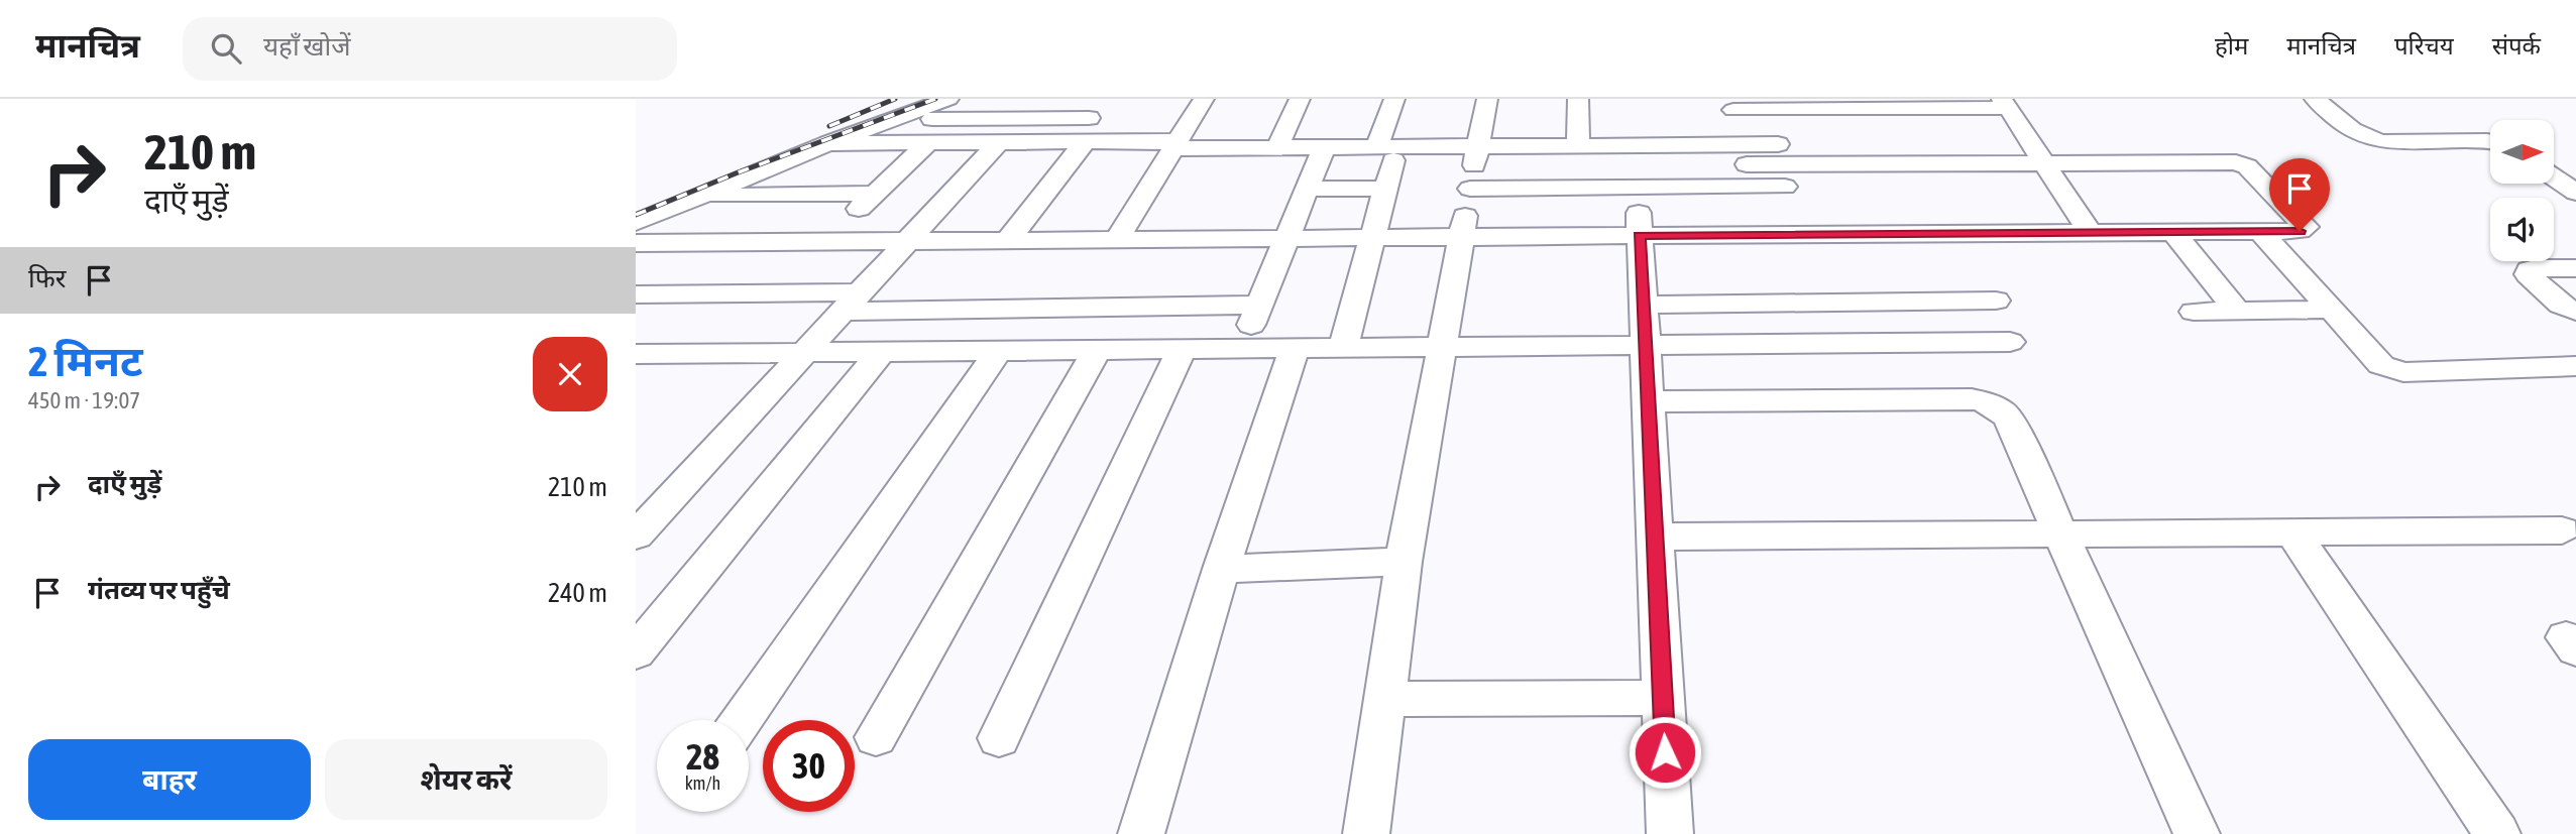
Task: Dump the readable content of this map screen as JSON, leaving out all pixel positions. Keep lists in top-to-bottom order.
{
  "north": "right",
  "page": {
    "header": "मानचित्र",
    "search": "यहाँ खोजें",
    "nav": [
      "होम",
      "मानचित्र",
      "परिचय",
      "संपर्क"
    ],
    "turn": ["210 m", "दाएँ मुड़ें"],
    "then": "फिर",
    "heading": ["2 मिनट", "450 m · 19:07"],
    "list": [
      {
        "name": "दाएँ मुड़ें",
        "value": "210 m"
      },
      {
        "name": "गंतव्य पर पहुँचे",
        "value": "240 m"
      }
    ],
    "speed": "28 km/h",
    "limit": "30",
    "buttons": ["बाहर", "शेयर करें"]
  }
}
